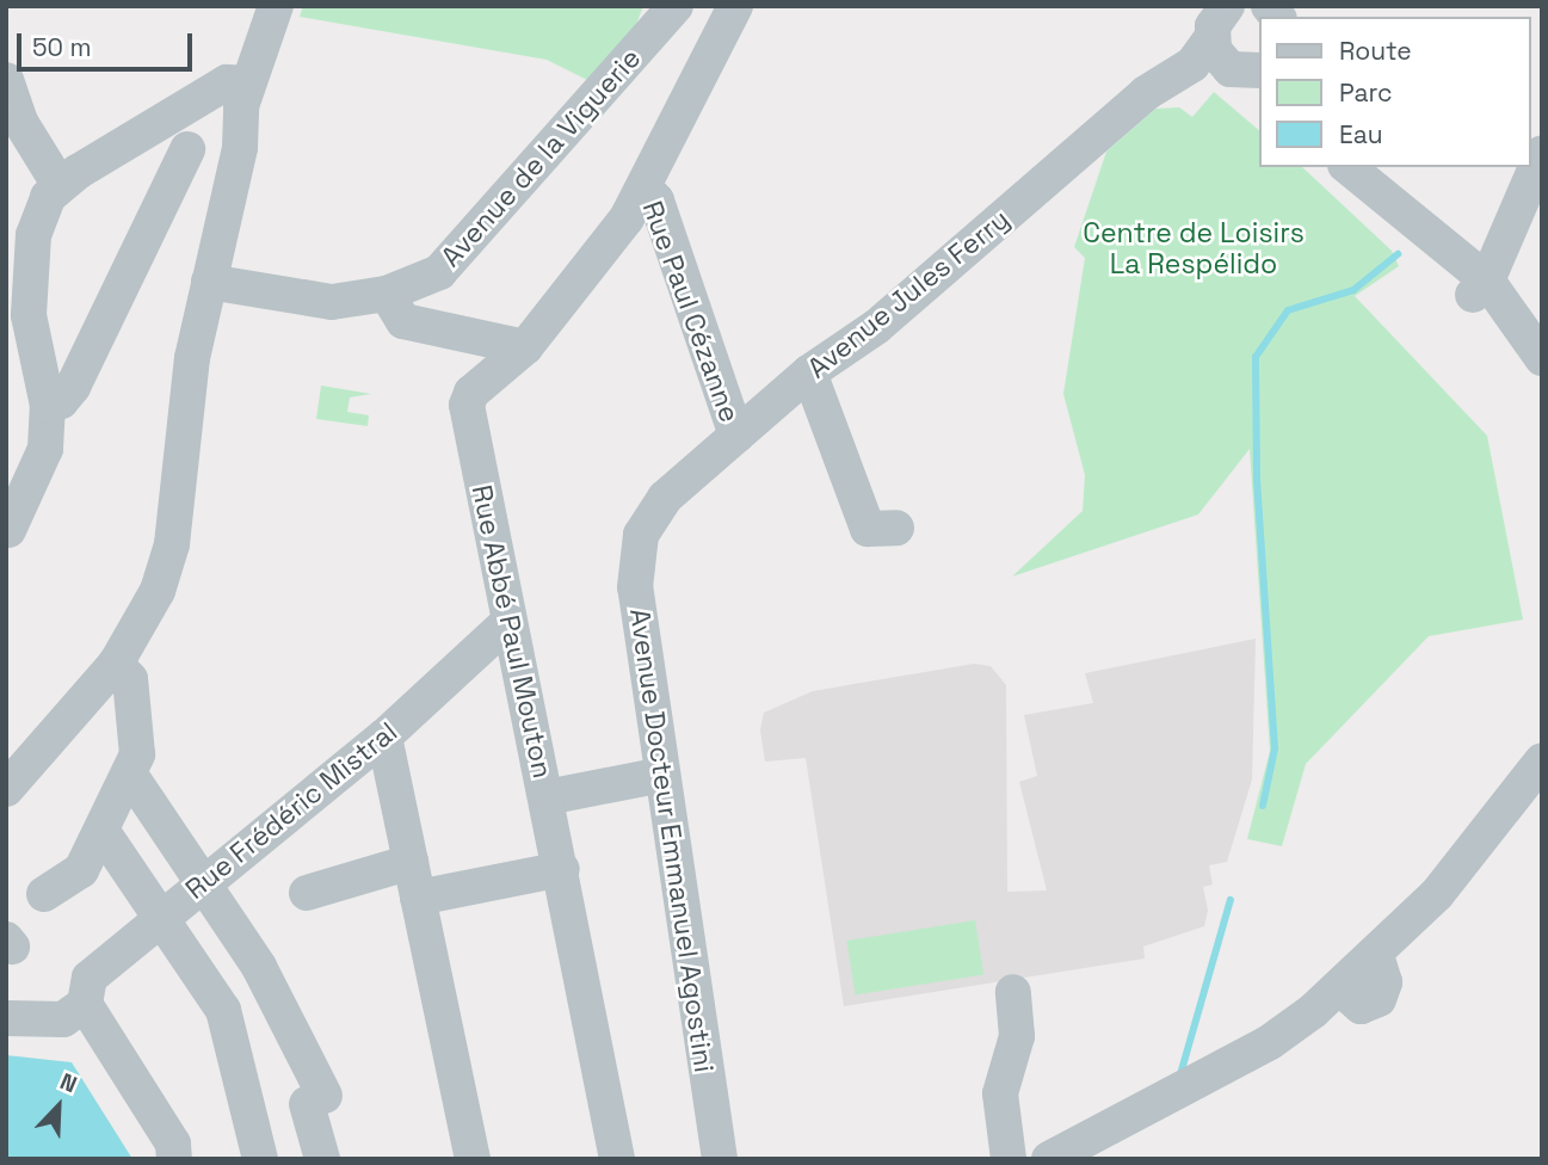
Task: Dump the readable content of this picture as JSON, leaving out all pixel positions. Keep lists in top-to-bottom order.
{
  "streets": {
    "street": [
      "Avenue de la Viguerie",
      "Avenue Jules Ferry",
      "Rue Paul Cézanne",
      "Rue Abbé Paul Mouton",
      "Rue Frédéric Mistral",
      "Avenue Docteur Emmanuel Agostini"
    ]
  },
  "crossings": [
    ["Avenue Jules Ferry", "Rue Paul Cézanne"],
    ["Avenue Jules Ferry", "Avenue Docteur Emmanuel Agostini"],
    ["Rue Abbé Paul Mouton", "Rue Frédéric Mistral"]
  ],
  "parks": ["Centre de Loisirs La Respélido"],
  "legend": ["Route", "Parc", "Eau"],
  "scale_bar": "50 m",
  "north": "top right"
}
